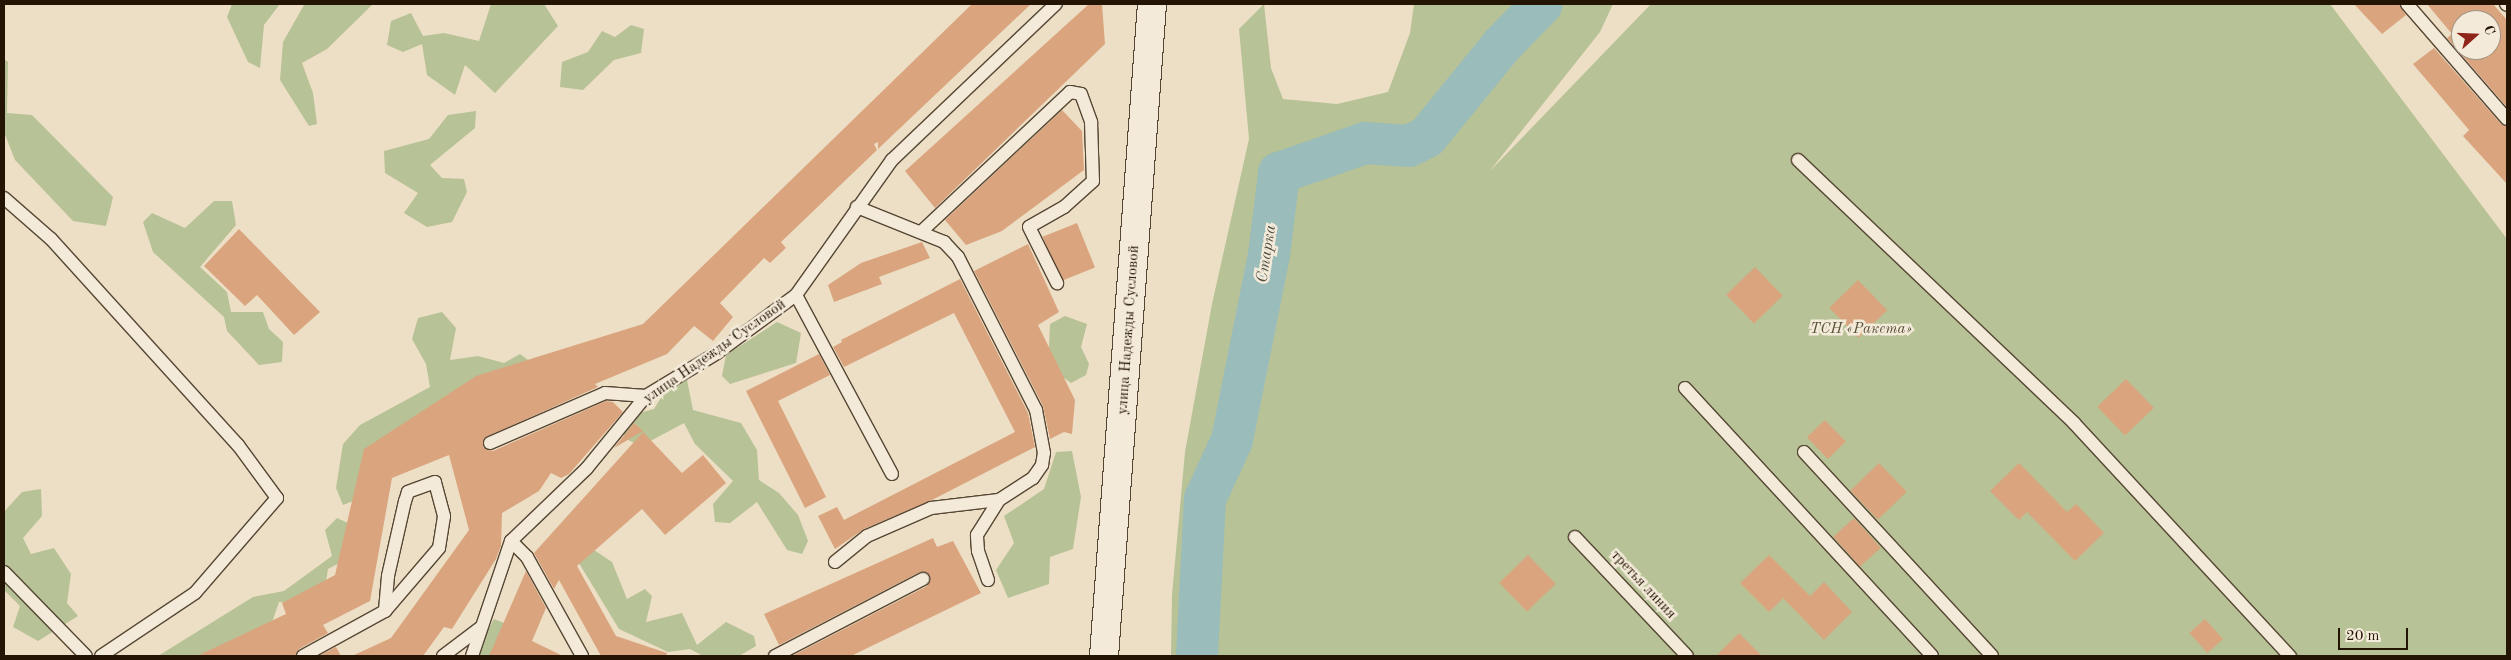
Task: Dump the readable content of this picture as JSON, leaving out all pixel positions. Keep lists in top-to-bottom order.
{
  "streets": {
    "main road": ["улица Надежды Сусловой"],
    "lane": ["третья линия"]
  },
  "water": ["Старка"],
  "parks": ["ТСН «Ракета»"],
  "scale_bar": "20 m",
  "north": "right"
}
